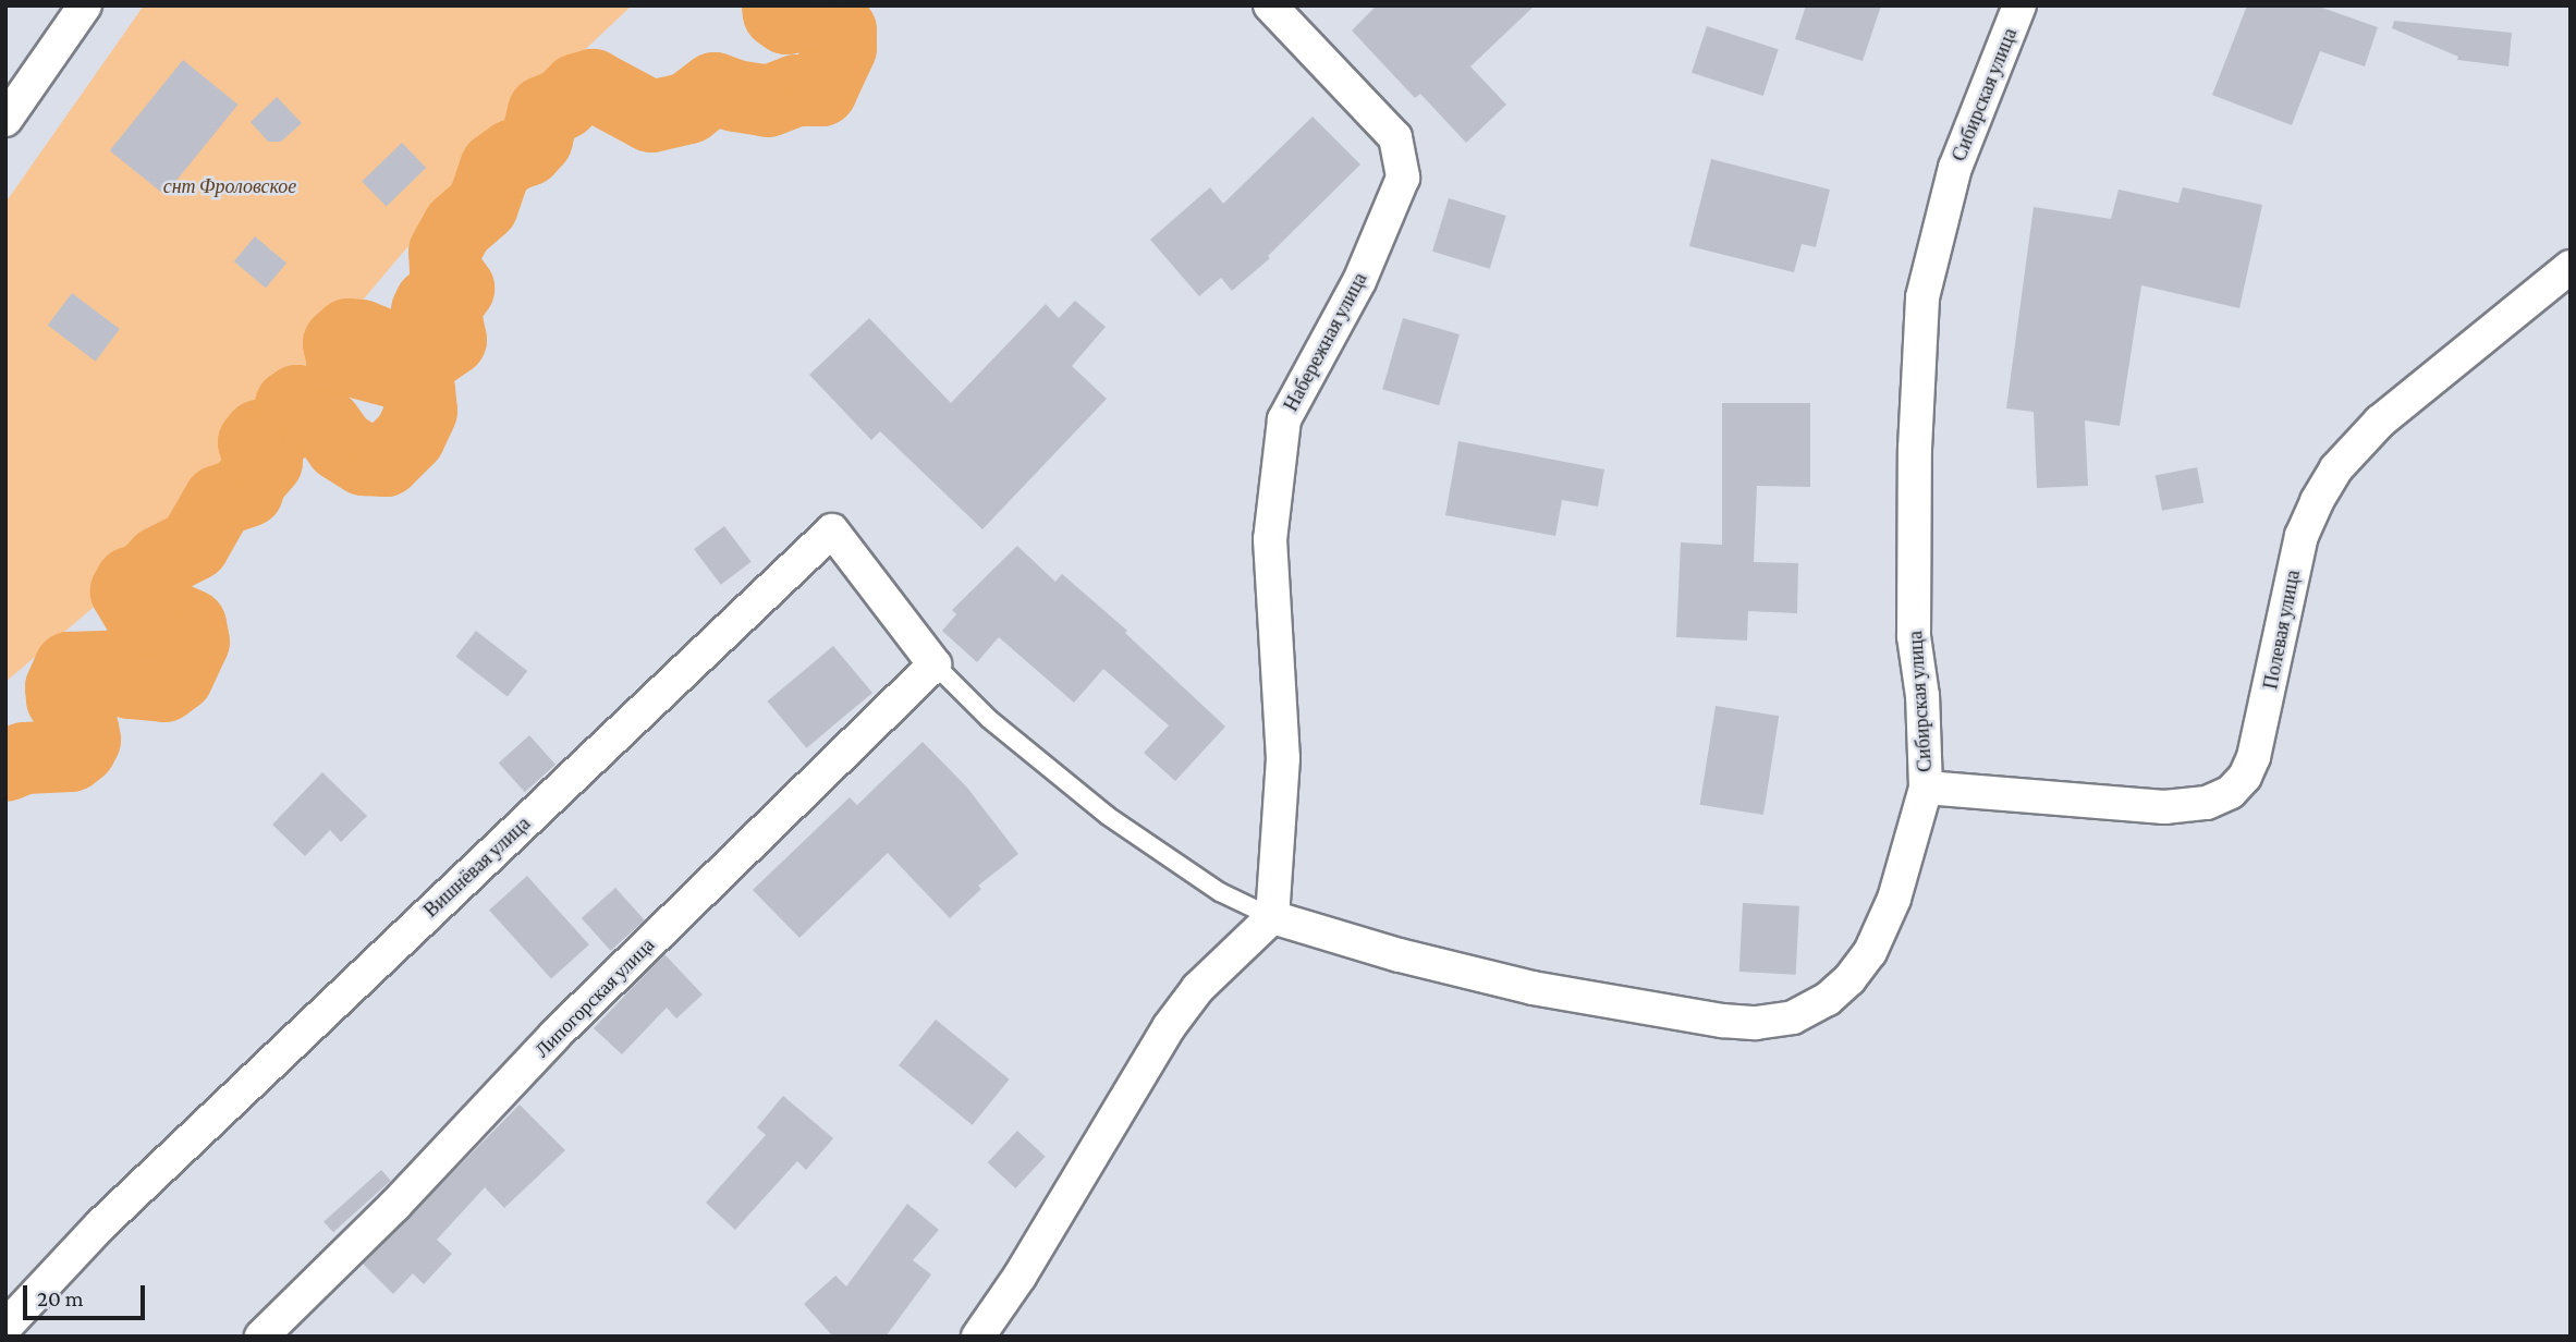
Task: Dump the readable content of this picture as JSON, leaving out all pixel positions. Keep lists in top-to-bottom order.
{
  "streets": {
    "street": [
      "Сибирская улица",
      "Набережная улица",
      "Полевая улица",
      "Вишнёвая улица",
      "Липогорская улица"
    ]
  },
  "crossings": [
    ["Сибирская улица", "Набережная улица"],
    ["Сибирская улица", "Полевая улица"],
    ["Вишнёвая улица", "Липогорская улица"]
  ],
  "parks": ["снт Фроловское"],
  "scale_bar": "20 m"
}
